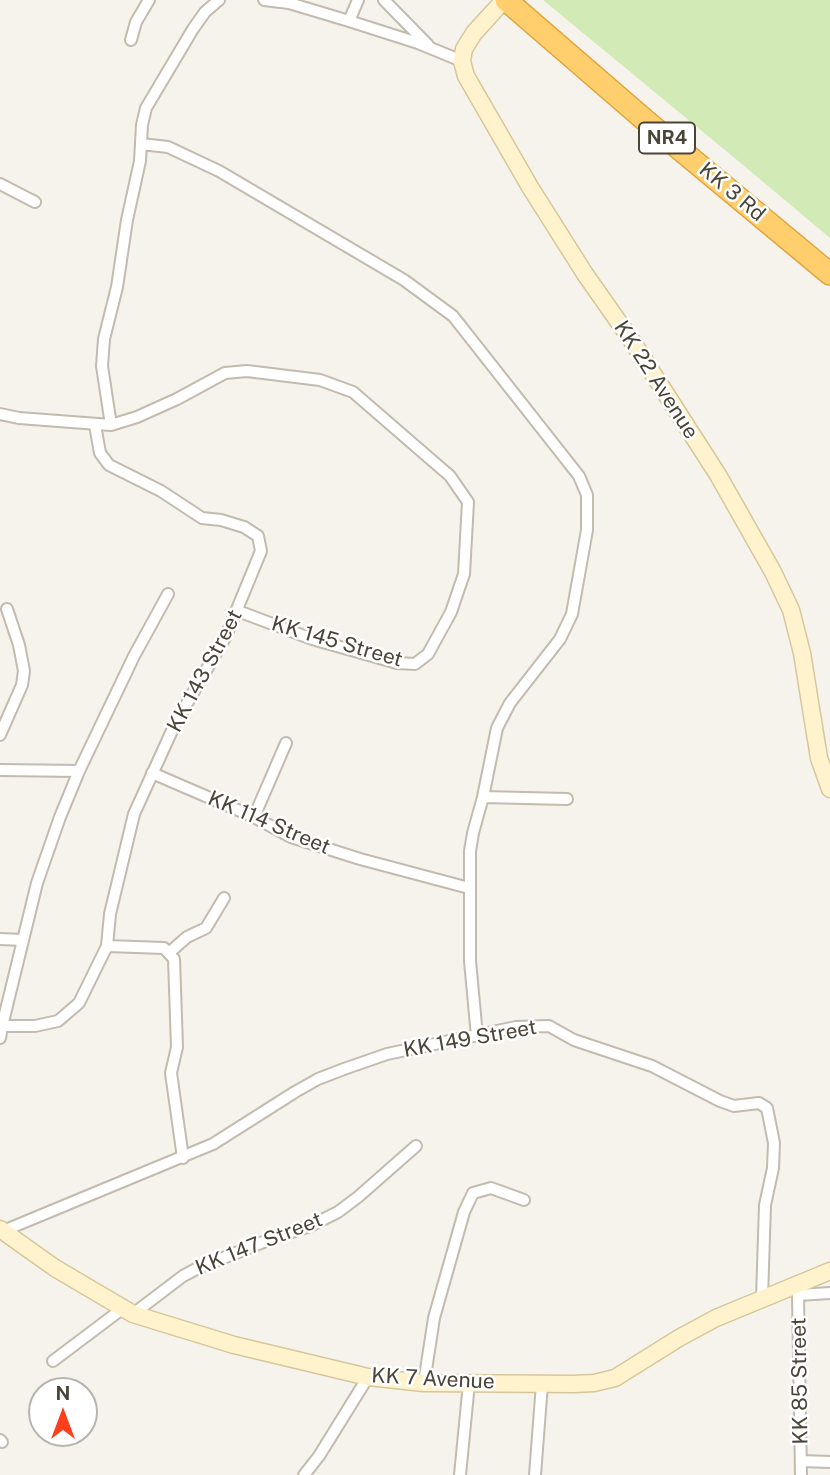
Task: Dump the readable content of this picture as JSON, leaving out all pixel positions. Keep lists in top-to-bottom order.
{
  "streets": {
    "highway": ["NR4", "KK 3 Rd"],
    "street": [
      "KK 22 Avenue",
      "KK 145 Street",
      "KK 143 Street",
      "KK 114 Street",
      "KK 149 Street",
      "KK 147 Street",
      "KK 7 Avenue",
      "KK 85 Street"
    ]
  },
  "crossings": [
    ["KK 145 Street", "KK 143 Street"],
    ["KK 143 Street", "KK 114 Street"],
    ["KK 149 Street", "KK 7 Avenue"],
    ["KK 147 Street", "KK 7 Avenue"],
    ["KK 7 Avenue", "KK 85 Street"]
  ],
  "north": "top"
}
